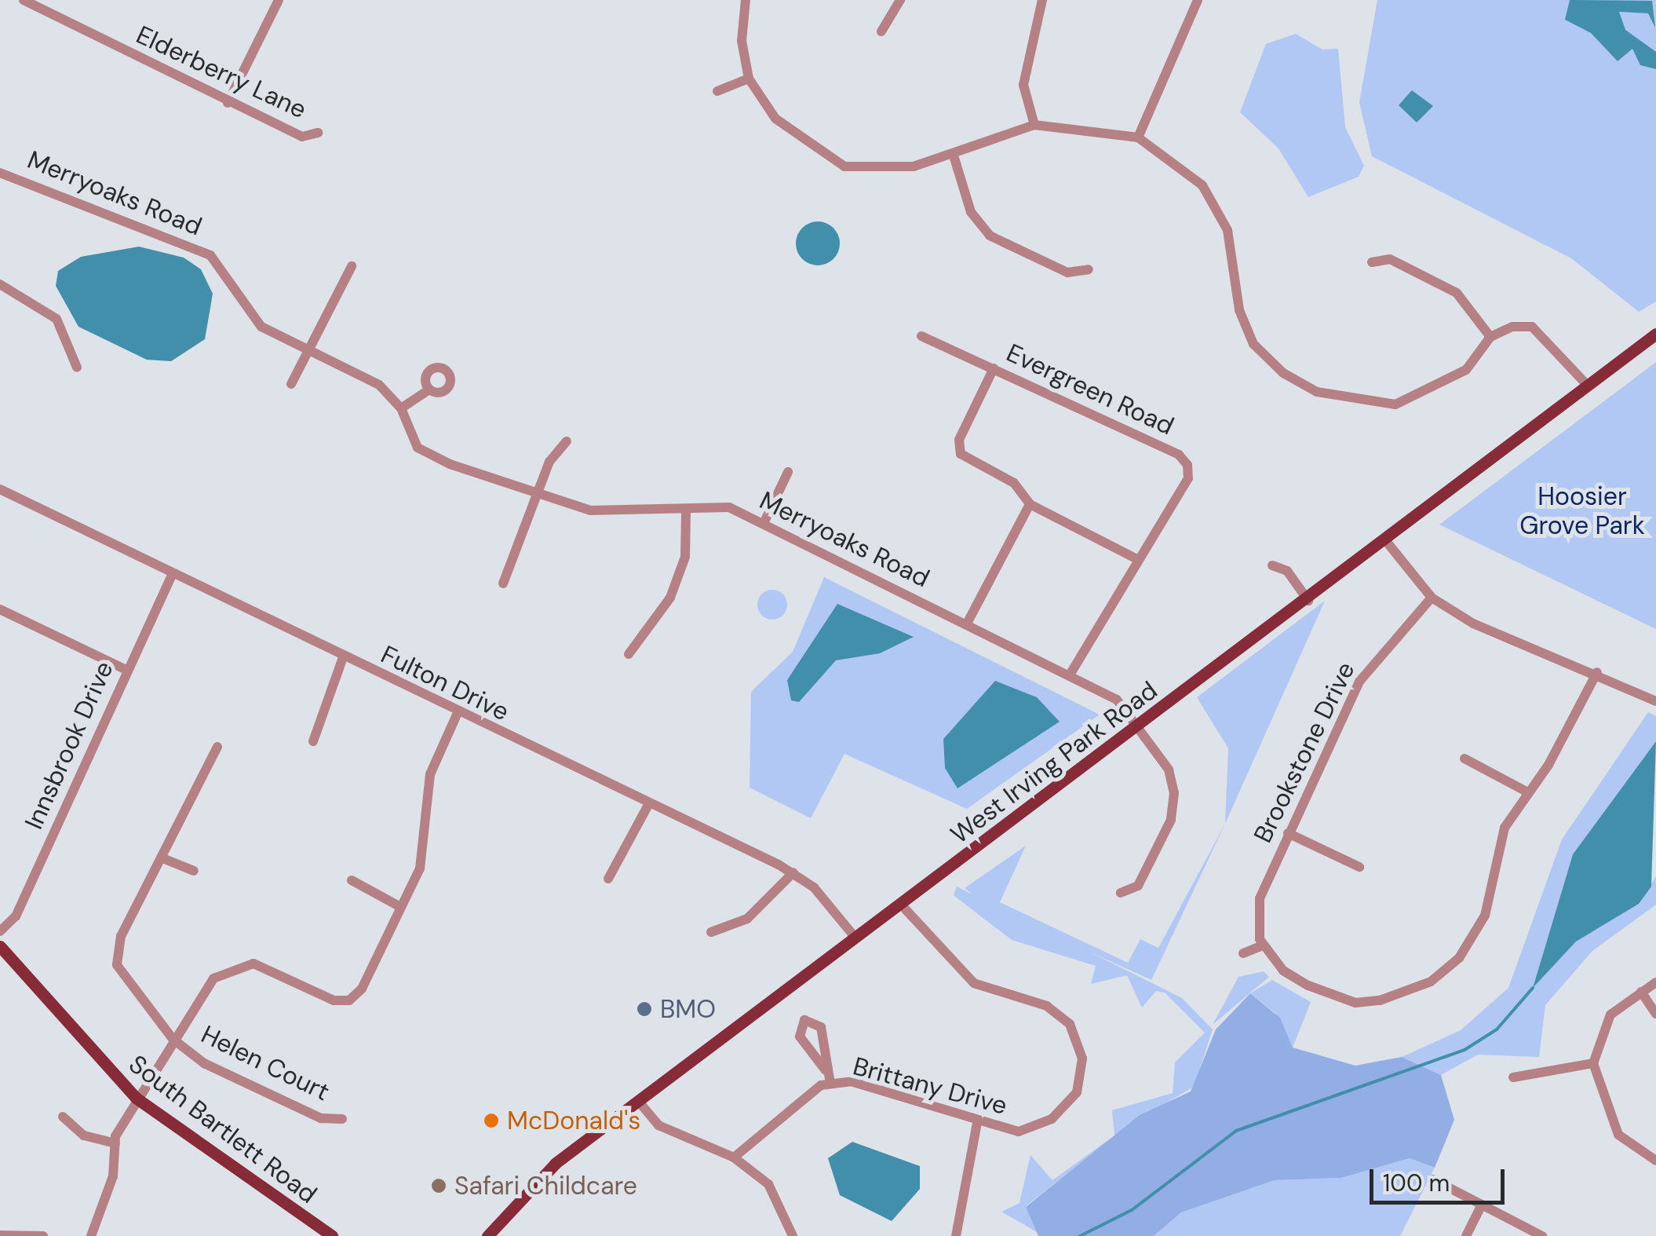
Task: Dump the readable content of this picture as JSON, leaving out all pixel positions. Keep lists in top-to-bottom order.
{
  "streets": {
    "main road": ["West Irving Park Road", "South Bartlett Road"],
    "street": [
      "Elderberry Lane",
      "Merryoaks Road",
      "Evergreen Road",
      "Fulton Drive",
      "Innsbrook Drive",
      "Brookstone Drive",
      "Helen Court",
      "Brittany Drive"
    ]
  },
  "crossings": [
    ["Merryoaks Road", "Evergreen Road"],
    ["Merryoaks Road", "West Irving Park Road"],
    ["Fulton Drive", "Innsbrook Drive"],
    ["Fulton Drive", "West Irving Park Road"],
    ["West Irving Park Road", "Brittany Drive"]
  ],
  "parks": ["Hoosier Grove Park"],
  "places": ["BMO", "McDonald's", "Safari Childcare"],
  "scale_bar": "100 m"
}
